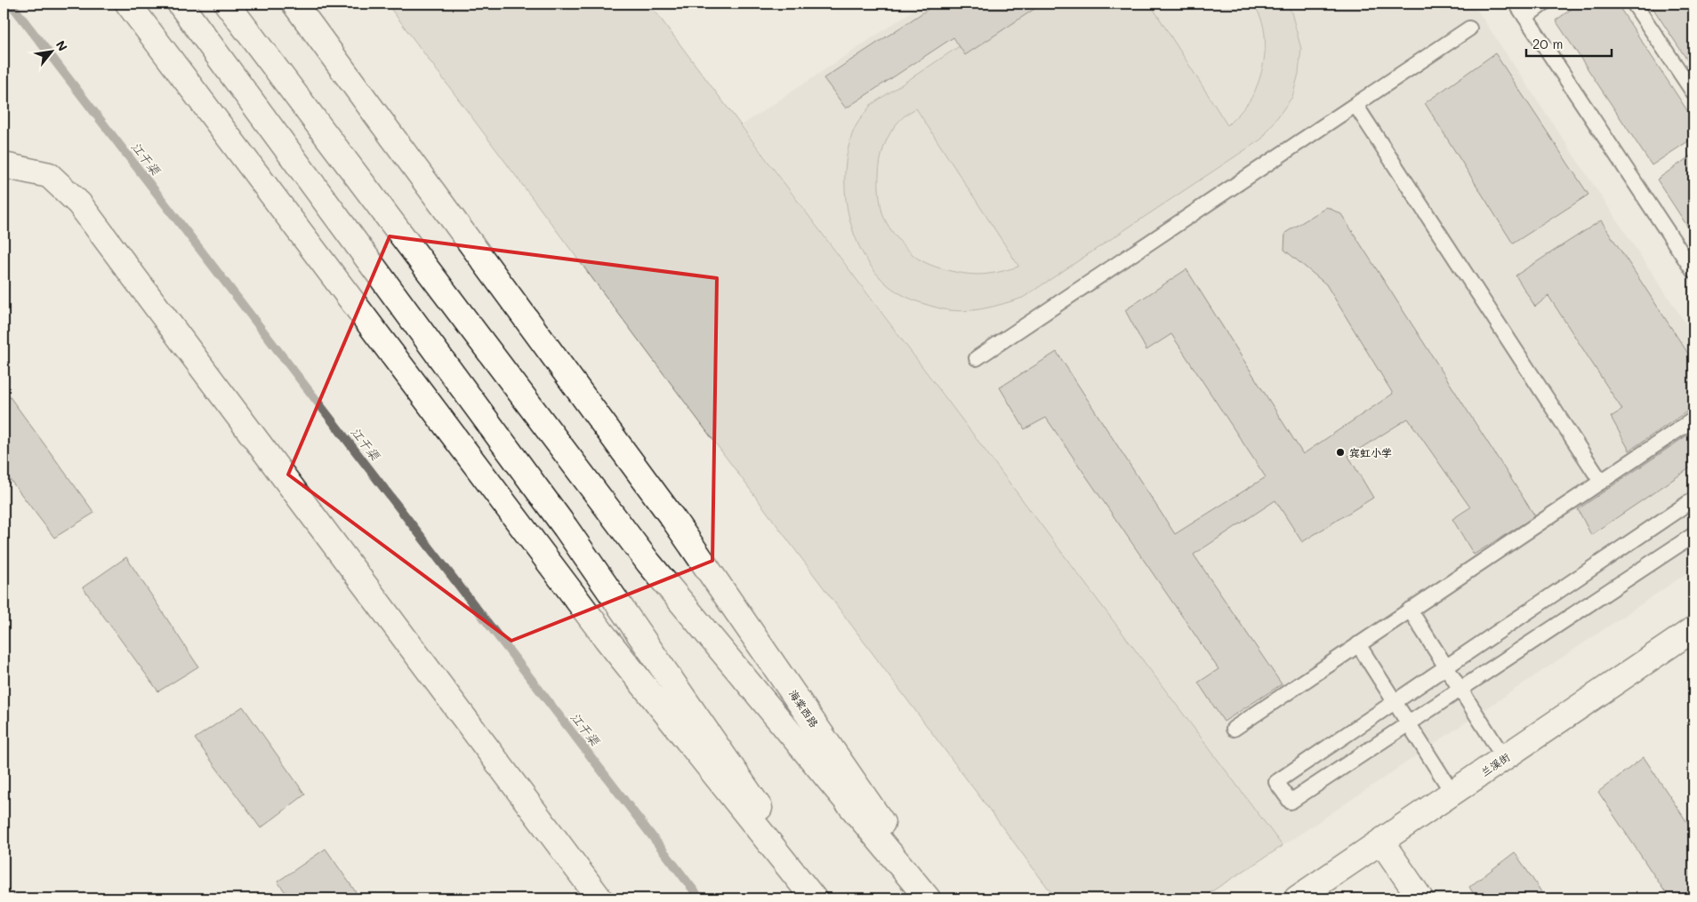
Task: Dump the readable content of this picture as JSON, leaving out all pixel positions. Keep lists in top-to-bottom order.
{
  "streets": {
    "main road": ["海棠西路", "兰溪街"]
  },
  "water": ["江干渠"],
  "places": ["宾虹小学"],
  "scale_bar": "20 m",
  "north": "top right"
}
